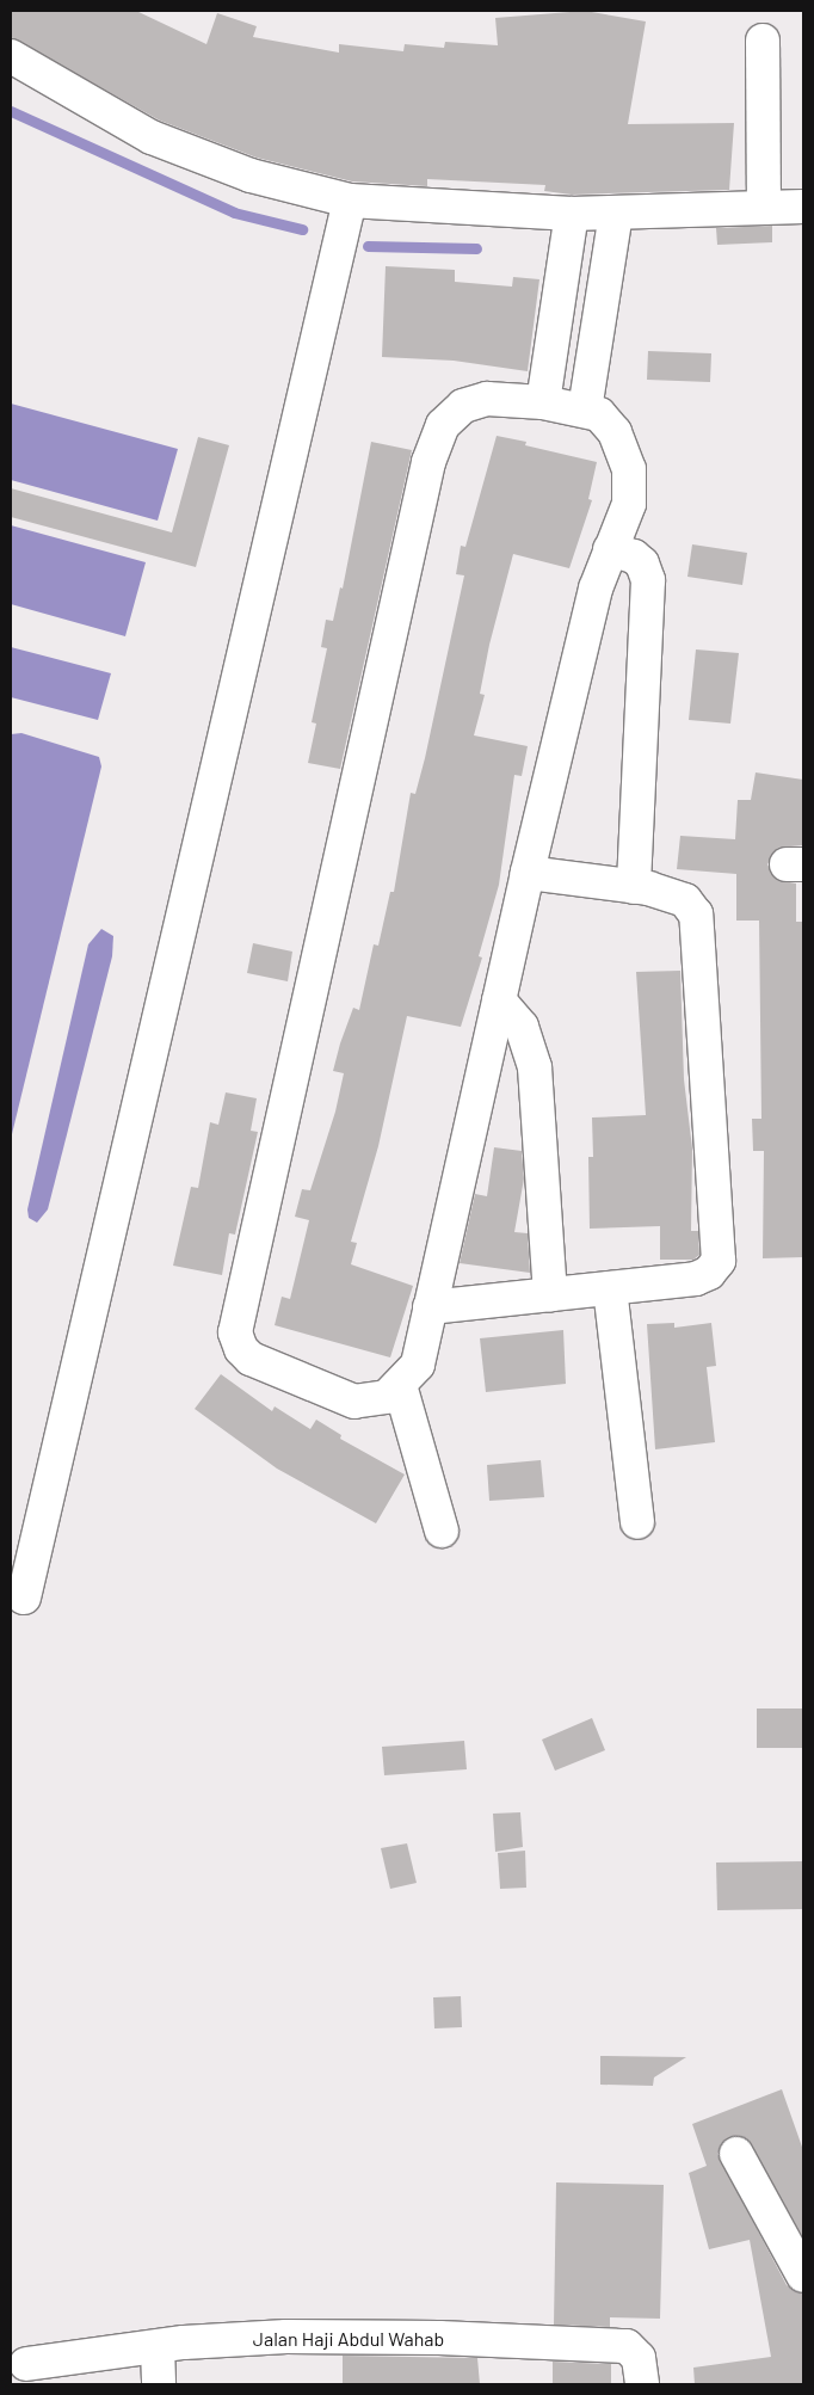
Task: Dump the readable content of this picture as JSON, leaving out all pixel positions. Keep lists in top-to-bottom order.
{
  "streets": {
    "street": ["Jalan Haji Abdul Wahab"]
  }
}
